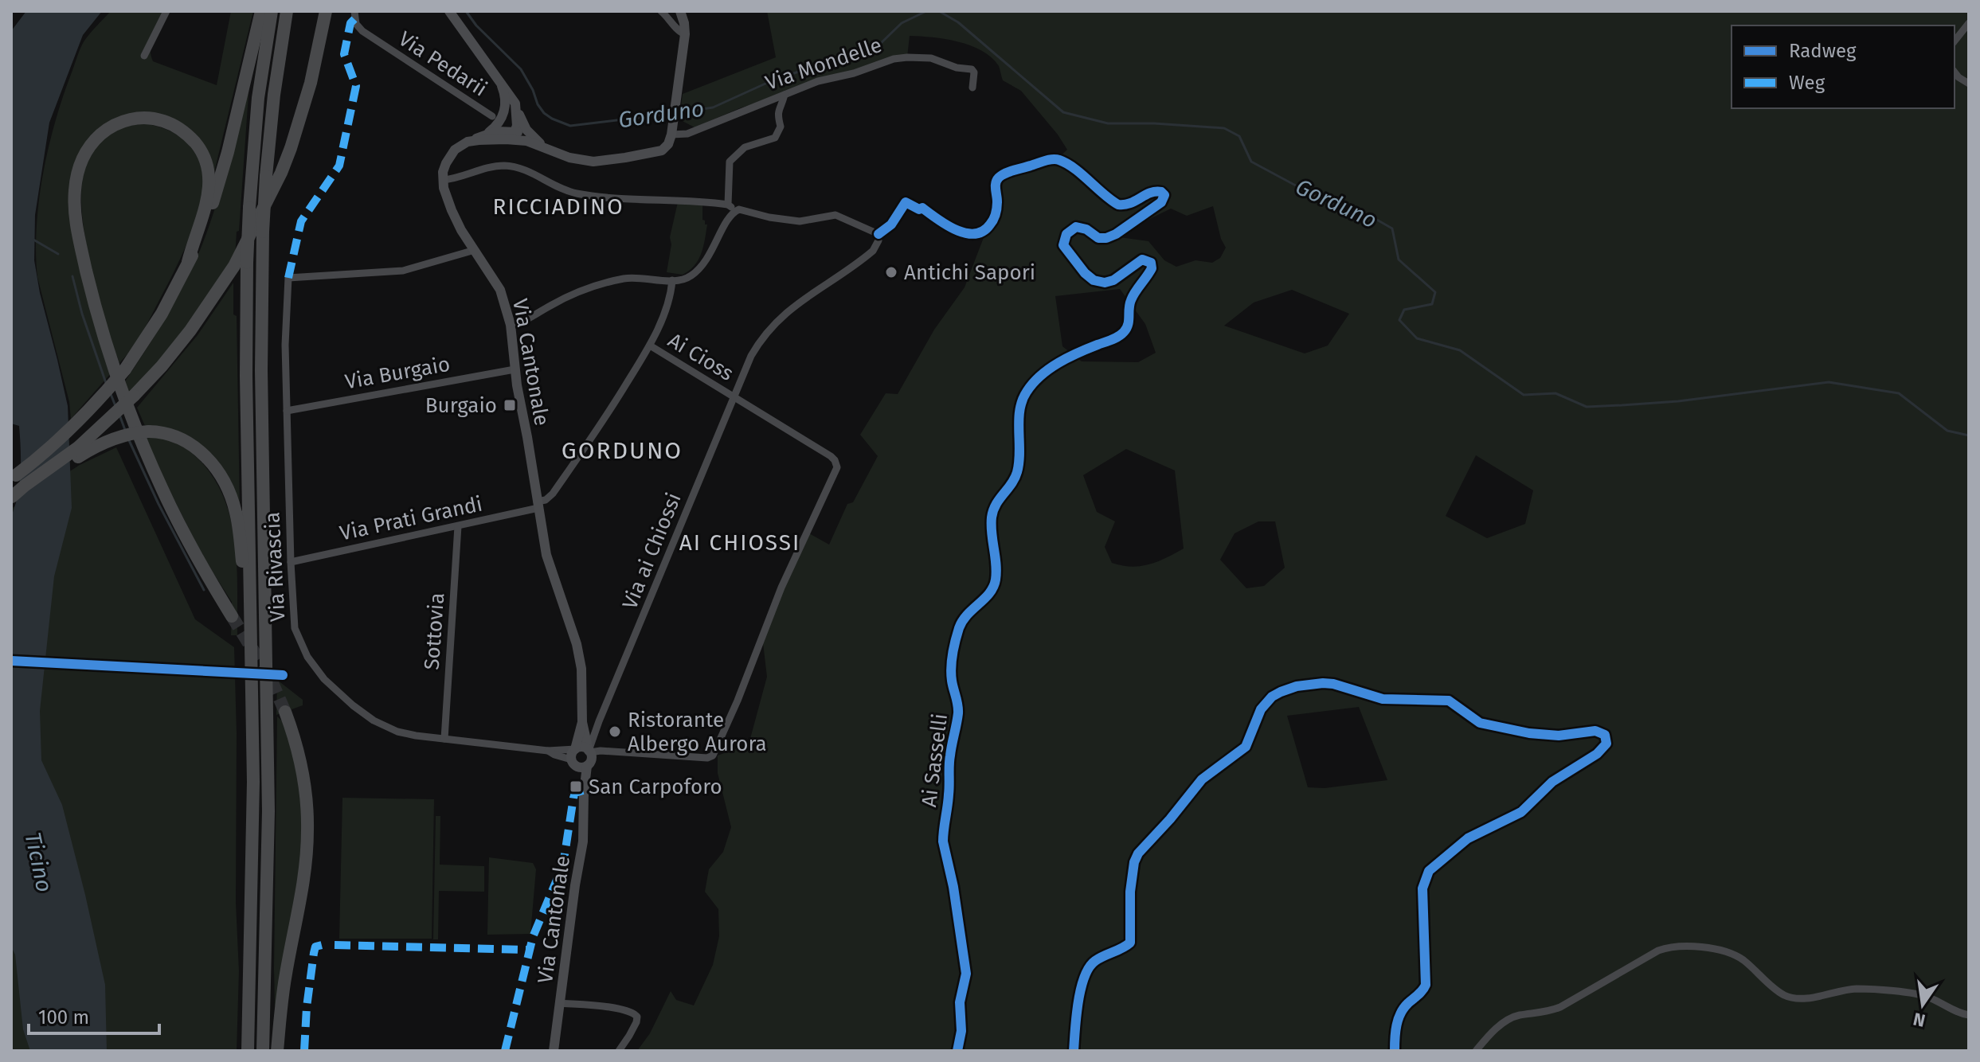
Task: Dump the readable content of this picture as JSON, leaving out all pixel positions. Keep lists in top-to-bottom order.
{
  "streets": {
    "main road": ["Via Cantonale"],
    "street": [
      "Via Pedarii",
      "Via Mondelle",
      "Ai Cioss",
      "Via Burgaio",
      "Via Prati Grandi",
      "Via ai Chiossi",
      "Via Rivascia",
      "Sottovia",
      "Ai Sasselli"
    ]
  },
  "crossings": [
    ["Ai Cioss", "Via Cantonale"],
    ["Ai Cioss", "Via ai Chiossi"],
    ["Ai Cioss", "Via Rivascia"],
    ["Via Cantonale", "Via Burgaio"],
    ["Via Cantonale", "Via Prati Grandi"],
    ["Via Cantonale", "Via ai Chiossi"],
    ["Via Cantonale", "Via Rivascia"],
    ["Via Burgaio", "Via Rivascia"],
    ["Via Prati Grandi", "Via Rivascia"],
    ["Via Prati Grandi", "Sottovia"],
    ["Via ai Chiossi", "Via Rivascia"],
    ["Via ai Chiossi", "Ai Sasselli"],
    ["Via Rivascia", "Sottovia"]
  ],
  "districts": ["RICCIADINO", "GORDUNO", "AI CHIOSSI"],
  "water": ["Gorduno", "Ticino"],
  "places": {
    "other": ["Antichi Sapori", "Ristorante Albergo Aurora"],
    "transit": ["Burgaio", "San Carpoforo"]
  },
  "legend": ["Radweg", "Weg"],
  "scale_bar": "100 m",
  "north": "bottom"
}
